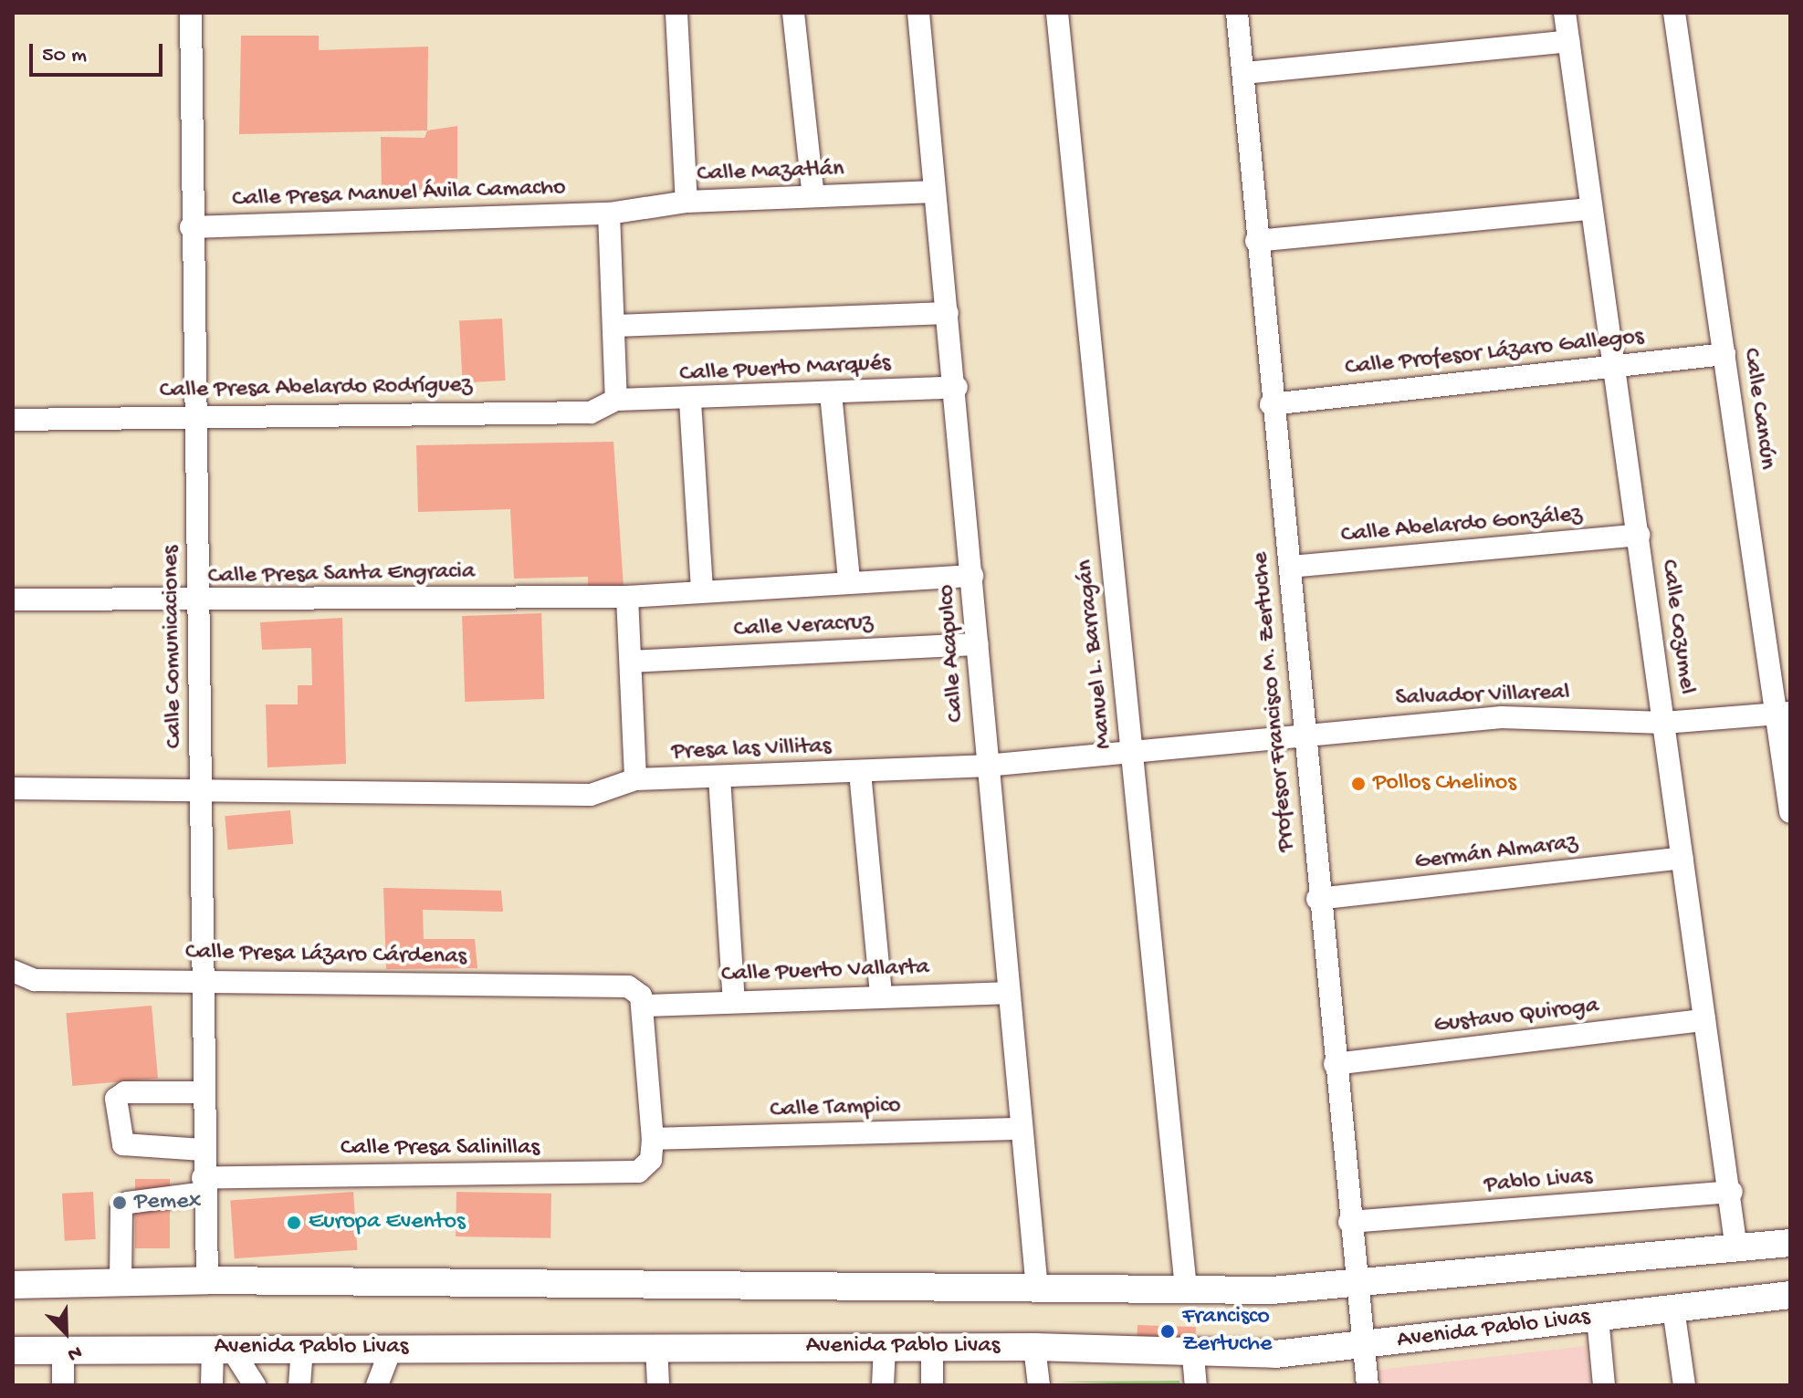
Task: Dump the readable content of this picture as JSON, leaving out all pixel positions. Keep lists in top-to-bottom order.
{
  "streets": {
    "main road": ["Avenida Pablo Livas"],
    "street": [
      "Calle Mazatlán",
      "Calle Presa Manuel Ávila Camacho",
      "Calle Profesor Lázaro Gallegos",
      "Calle Puerto Marqués",
      "Calle Presa Abelardo Rodríguez",
      "Calle Cancún",
      "Calle Abelardo González",
      "Calle Presa Santa Engracia",
      "Calle Veracruz",
      "Calle Cozumel",
      "Calle Comunicaciones",
      "Calle Acapulco",
      "Manuel L. Barragán",
      "Salvador Villareal",
      "Profesor Francisco M. Zertuche",
      "Presa las Villitas",
      "Germán Almaraz",
      "Calle Presa Lázaro Cárdenas",
      "Calle Puerto Vallarta",
      "Gustavo Quiroga",
      "Calle Tampico",
      "Calle Presa Salinillas",
      "Pablo Livas"
    ]
  },
  "crossings": [
    ["Calle Mazatlán", "Calle Presa Manuel Ávila Camacho"],
    ["Calle Mazatlán", "Calle Acapulco"],
    ["Calle Presa Manuel Ávila Camacho", "Calle Comunicaciones"],
    ["Calle Profesor Lázaro Gallegos", "Calle Cancún"],
    ["Calle Profesor Lázaro Gallegos", "Calle Cozumel"],
    ["Calle Profesor Lázaro Gallegos", "Profesor Francisco M. Zertuche"],
    ["Calle Puerto Marqués", "Calle Presa Abelardo Rodríguez"],
    ["Calle Puerto Marqués", "Calle Acapulco"],
    ["Calle Presa Abelardo Rodríguez", "Calle Comunicaciones"],
    ["Calle Cancún", "Salvador Villareal"],
    ["Calle Abelardo González", "Calle Cozumel"],
    ["Calle Abelardo González", "Profesor Francisco M. Zertuche"],
    ["Calle Presa Santa Engracia", "Calle Veracruz"],
    ["Calle Presa Santa Engracia", "Calle Comunicaciones"],
    ["Calle Veracruz", "Calle Acapulco"],
    ["Calle Cozumel", "Salvador Villareal"],
    ["Calle Cozumel", "Germán Almaraz"],
    ["Calle Cozumel", "Gustavo Quiroga"],
    ["Calle Cozumel", "Pablo Livas"],
    ["Calle Comunicaciones", "Presa las Villitas"],
    ["Calle Comunicaciones", "Calle Presa Lázaro Cárdenas"],
    ["Calle Comunicaciones", "Calle Presa Salinillas"],
    ["Calle Acapulco", "Presa las Villitas"],
    ["Calle Acapulco", "Calle Puerto Vallarta"],
    ["Calle Acapulco", "Calle Tampico"],
    ["Manuel L. Barragán", "Presa las Villitas"],
    ["Salvador Villareal", "Profesor Francisco M. Zertuche"],
    ["Salvador Villareal", "Presa las Villitas"],
    ["Profesor Francisco M. Zertuche", "Presa las Villitas"],
    ["Profesor Francisco M. Zertuche", "Germán Almaraz"],
    ["Profesor Francisco M. Zertuche", "Gustavo Quiroga"],
    ["Profesor Francisco M. Zertuche", "Pablo Livas"],
    ["Profesor Francisco M. Zertuche", "Avenida Pablo Livas"],
    ["Calle Presa Lázaro Cárdenas", "Calle Puerto Vallarta"],
    ["Calle Tampico", "Calle Presa Salinillas"]
  ],
  "places": [
    "Pollos Chelinos",
    "Pemex",
    "Europa Eventos",
    "Francisco Zertuche"
  ],
  "scale_bar": "50 m",
  "north": "bottom right"
}
